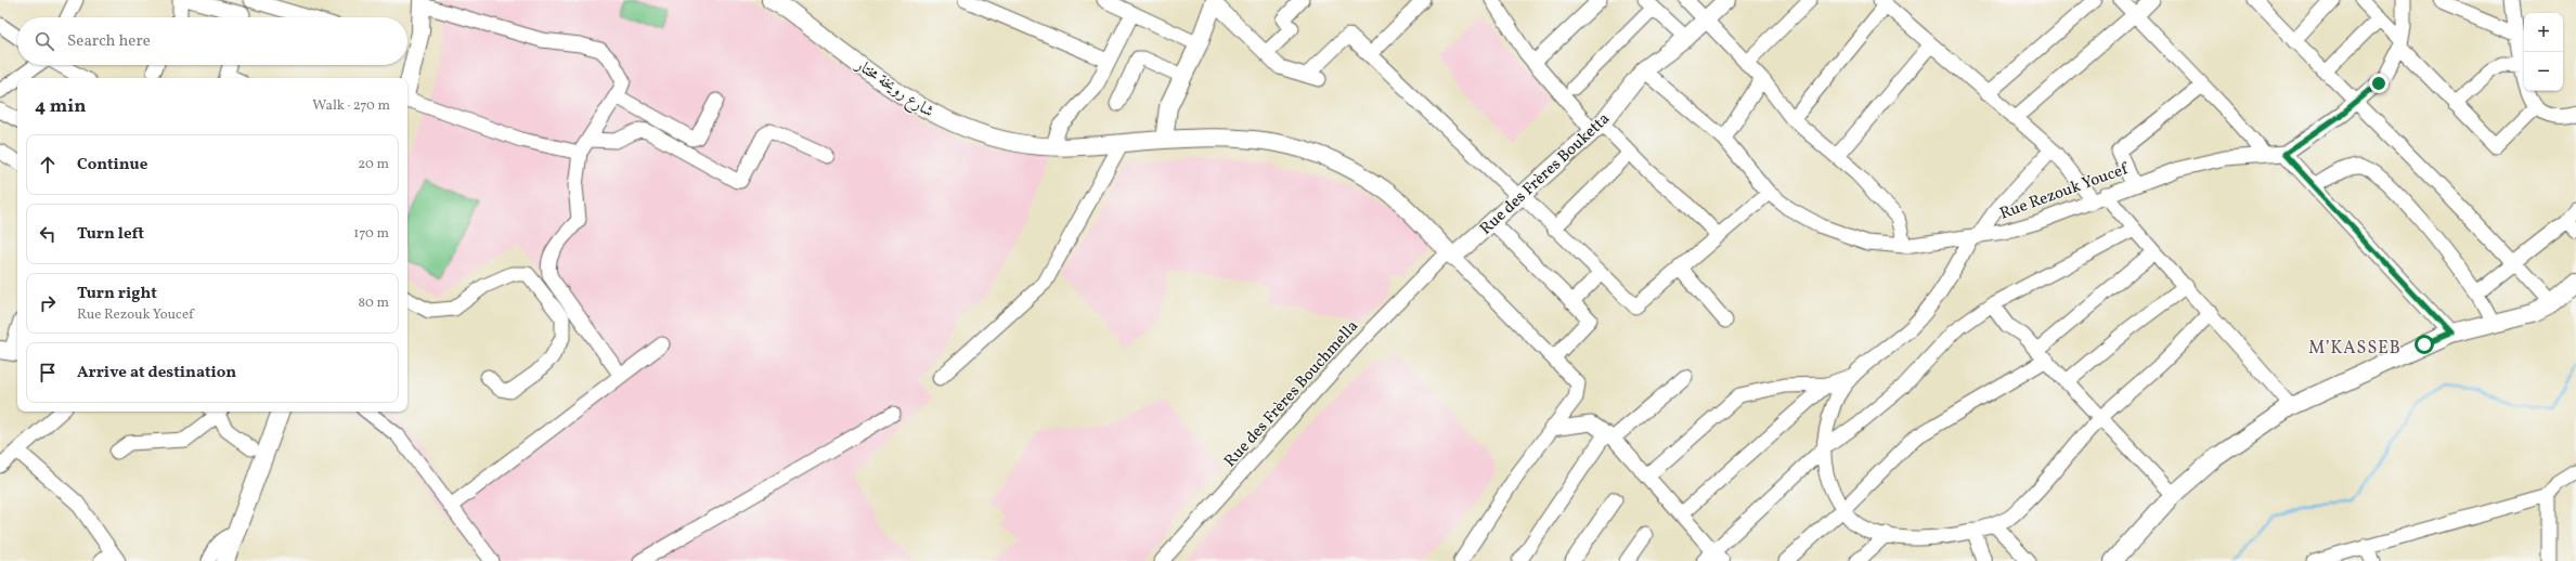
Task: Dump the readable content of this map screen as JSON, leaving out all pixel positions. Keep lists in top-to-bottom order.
{
  "streets": {
    "main road": ["شارع رويخة مختار", "Rue des Frères Bouketta"],
    "street": ["Rue Rezouk Youcef", "Rue des Frères Bouchmella"]
  },
  "crossings": [
    ["شارع رويخة مختار", "Rue des Frères Bouketta"],
    ["شارع رويخة مختار", "Rue des Frères Bouchmella"],
    ["Rue des Frères Bouketta", "Rue Rezouk Youcef"],
    ["Rue des Frères Bouketta", "Rue des Frères Bouchmella"]
  ],
  "districts": ["M’KASSEB"],
  "page": {
    "map_buttons": ["+", "−"],
    "search": "Search here",
    "heading": ["4 min", "Walk · 270 m"],
    "list": [
      ["Continue", "20 m"],
      ["Turn left", "170 m"],
      ["Turn right", "Rue Rezouk Youcef", "80 m"],
      "Arrive at destination"
    ]
  }
}
